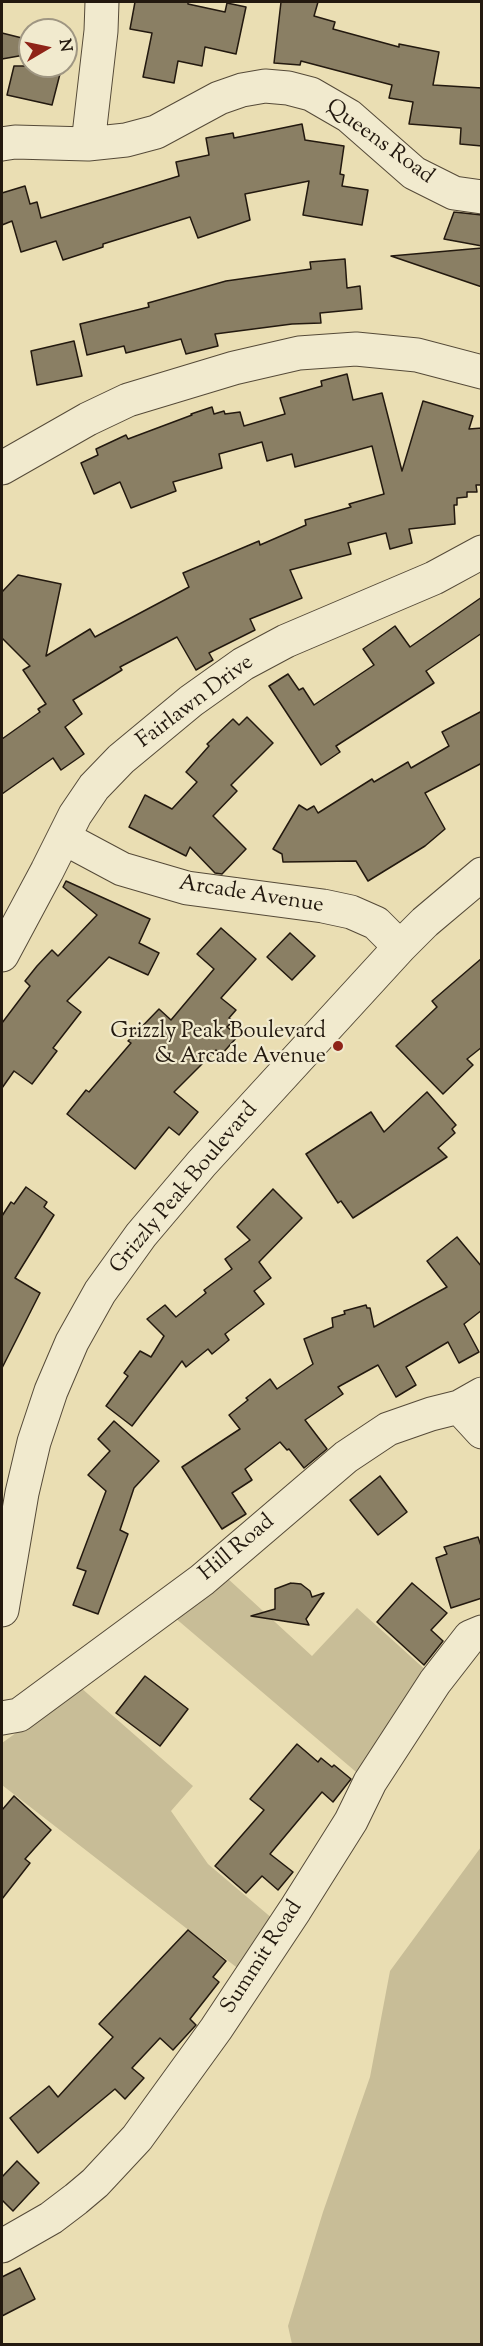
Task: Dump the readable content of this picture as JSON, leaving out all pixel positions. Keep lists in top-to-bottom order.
{
  "streets": {
    "street": [
      "Queens Road",
      "Fairlawn Drive",
      "Arcade Avenue",
      "Grizzly Peak Boulevard",
      "Hill Road",
      "Summit Road"
    ]
  },
  "crossings": [
    ["Fairlawn Drive", "Arcade Avenue"],
    ["Arcade Avenue", "Grizzly Peak Boulevard"]
  ],
  "places": ["Grizzly Peak Boulevard & Arcade Avenue"],
  "north": "right"
}
